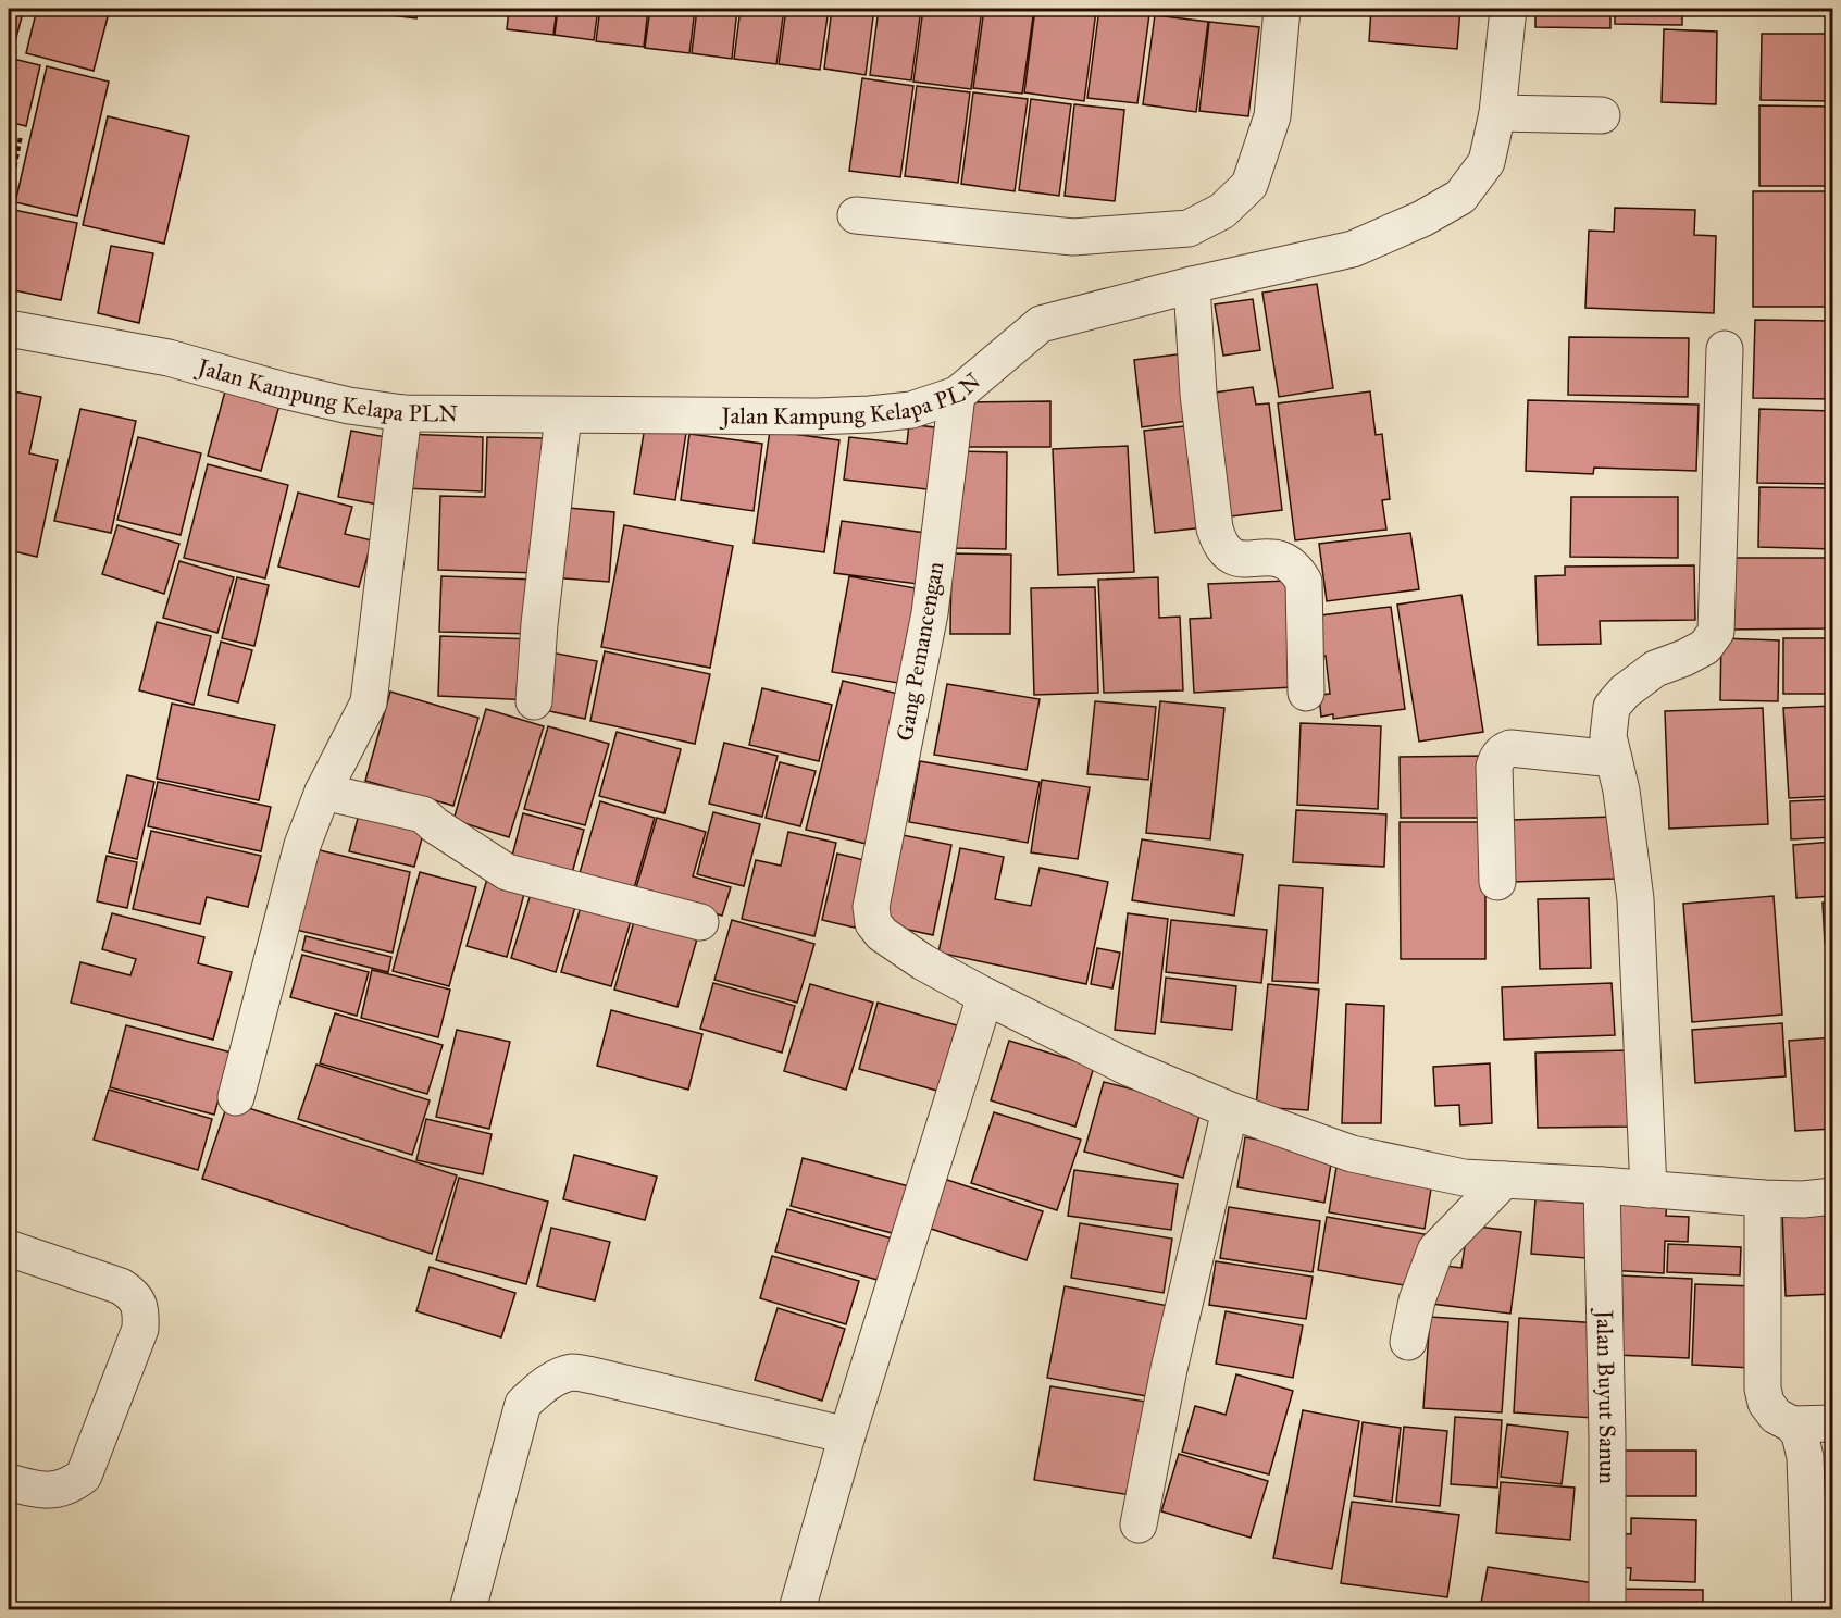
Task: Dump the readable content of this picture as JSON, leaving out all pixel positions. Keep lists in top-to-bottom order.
{
  "streets": {
    "street": ["Jalan Kampung Kelapa PLN", "Gang Pemancengan", "Jalan Buyut Sanun"]
  },
  "crossings": [
    ["Jalan Kampung Kelapa PLN", "Gang Pemancengan"]
  ]
}
